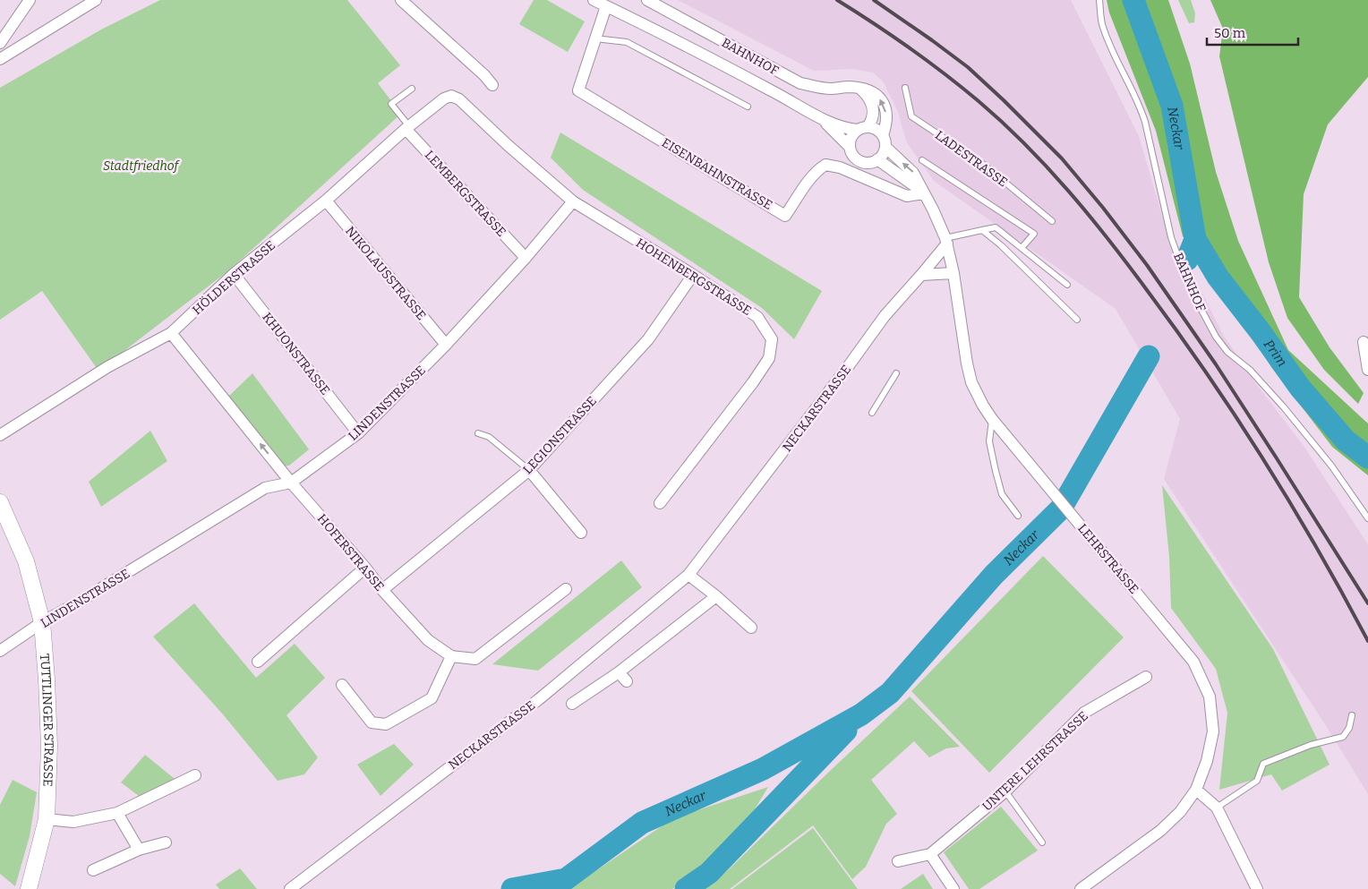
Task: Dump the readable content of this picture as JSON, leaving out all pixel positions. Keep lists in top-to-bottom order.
{
  "streets": {
    "street": [
      "BAHNHOF",
      "EISENBAHNSTRASSE",
      "LEMBERGSTRASSE",
      "NIKOLAUSSTRASSE",
      "HOHENBERGSTRASSE",
      "HÖLDERSTRASSE",
      "KHUONSTRASSE",
      "LINDENSTRASSE",
      "NECKARSTRASSE",
      "LEGIONSTRASSE",
      "HOFERSTRASSE",
      "LEHRSTRASSE",
      "TUTTLINGER STRASSE",
      "UNTERE LEHRSTRASSE"
    ],
    "lane": ["LADESTRASSE"]
  },
  "crossings": [
    ["BAHNHOF", "LEHRSTRASSE"],
    ["EISENBAHNSTRASSE", "LEHRSTRASSE"],
    ["LEMBERGSTRASSE", "HÖLDERSTRASSE"],
    ["LEMBERGSTRASSE", "LINDENSTRASSE"],
    ["NIKOLAUSSTRASSE", "HÖLDERSTRASSE"],
    ["NIKOLAUSSTRASSE", "LINDENSTRASSE"],
    ["HOHENBERGSTRASSE", "HÖLDERSTRASSE"],
    ["HOHENBERGSTRASSE", "LINDENSTRASSE"],
    ["HOHENBERGSTRASSE", "LEGIONSTRASSE"],
    ["HÖLDERSTRASSE", "KHUONSTRASSE"],
    ["HÖLDERSTRASSE", "HOFERSTRASSE"],
    ["KHUONSTRASSE", "LINDENSTRASSE"],
    ["LINDENSTRASSE", "HOFERSTRASSE"],
    ["LINDENSTRASSE", "TUTTLINGER STRASSE"],
    ["NECKARSTRASSE", "LEHRSTRASSE"],
    ["LEGIONSTRASSE", "HOFERSTRASSE"]
  ],
  "water": ["Neckar", "Prim"],
  "parks": ["Stadtfriedhof"],
  "scale_bar": "50 m"
}
